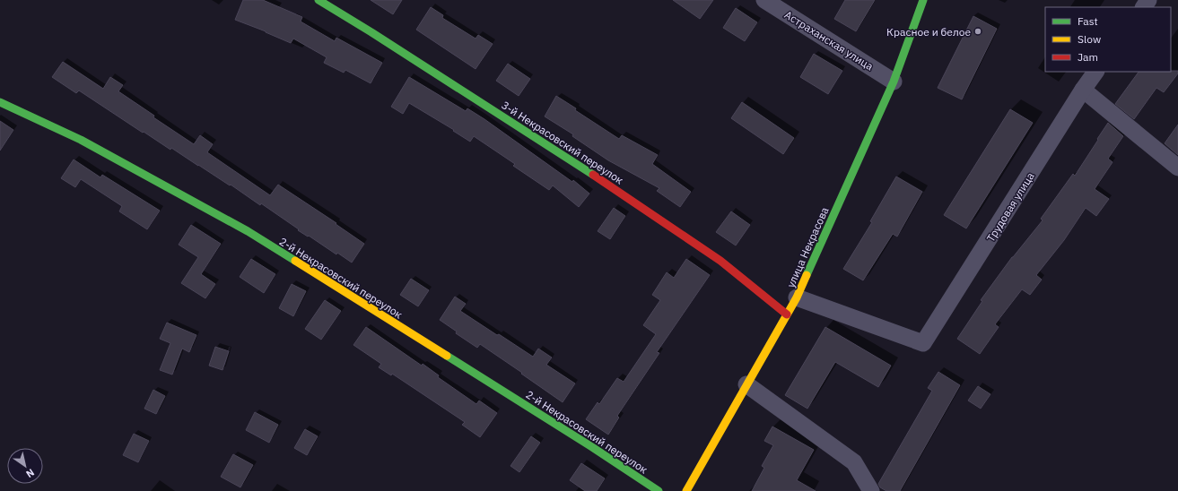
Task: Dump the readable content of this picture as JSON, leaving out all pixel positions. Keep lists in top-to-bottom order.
{
  "streets": {
    "street": [
      "Астраханская улица",
      "3-й Некрасовский переулок",
      "Трудовая улица",
      "улица Некрасова",
      "2-й Некрасовский переулок"
    ]
  },
  "crossings": [
    ["Астраханская улица", "улица Некрасова"],
    ["3-й Некрасовский переулок", "улица Некрасова"],
    ["Трудовая улица", "улица Некрасова"]
  ],
  "places": ["Красное и белое"],
  "legend": ["Fast", "Slow", "Jam"],
  "north": "bottom right"
}
